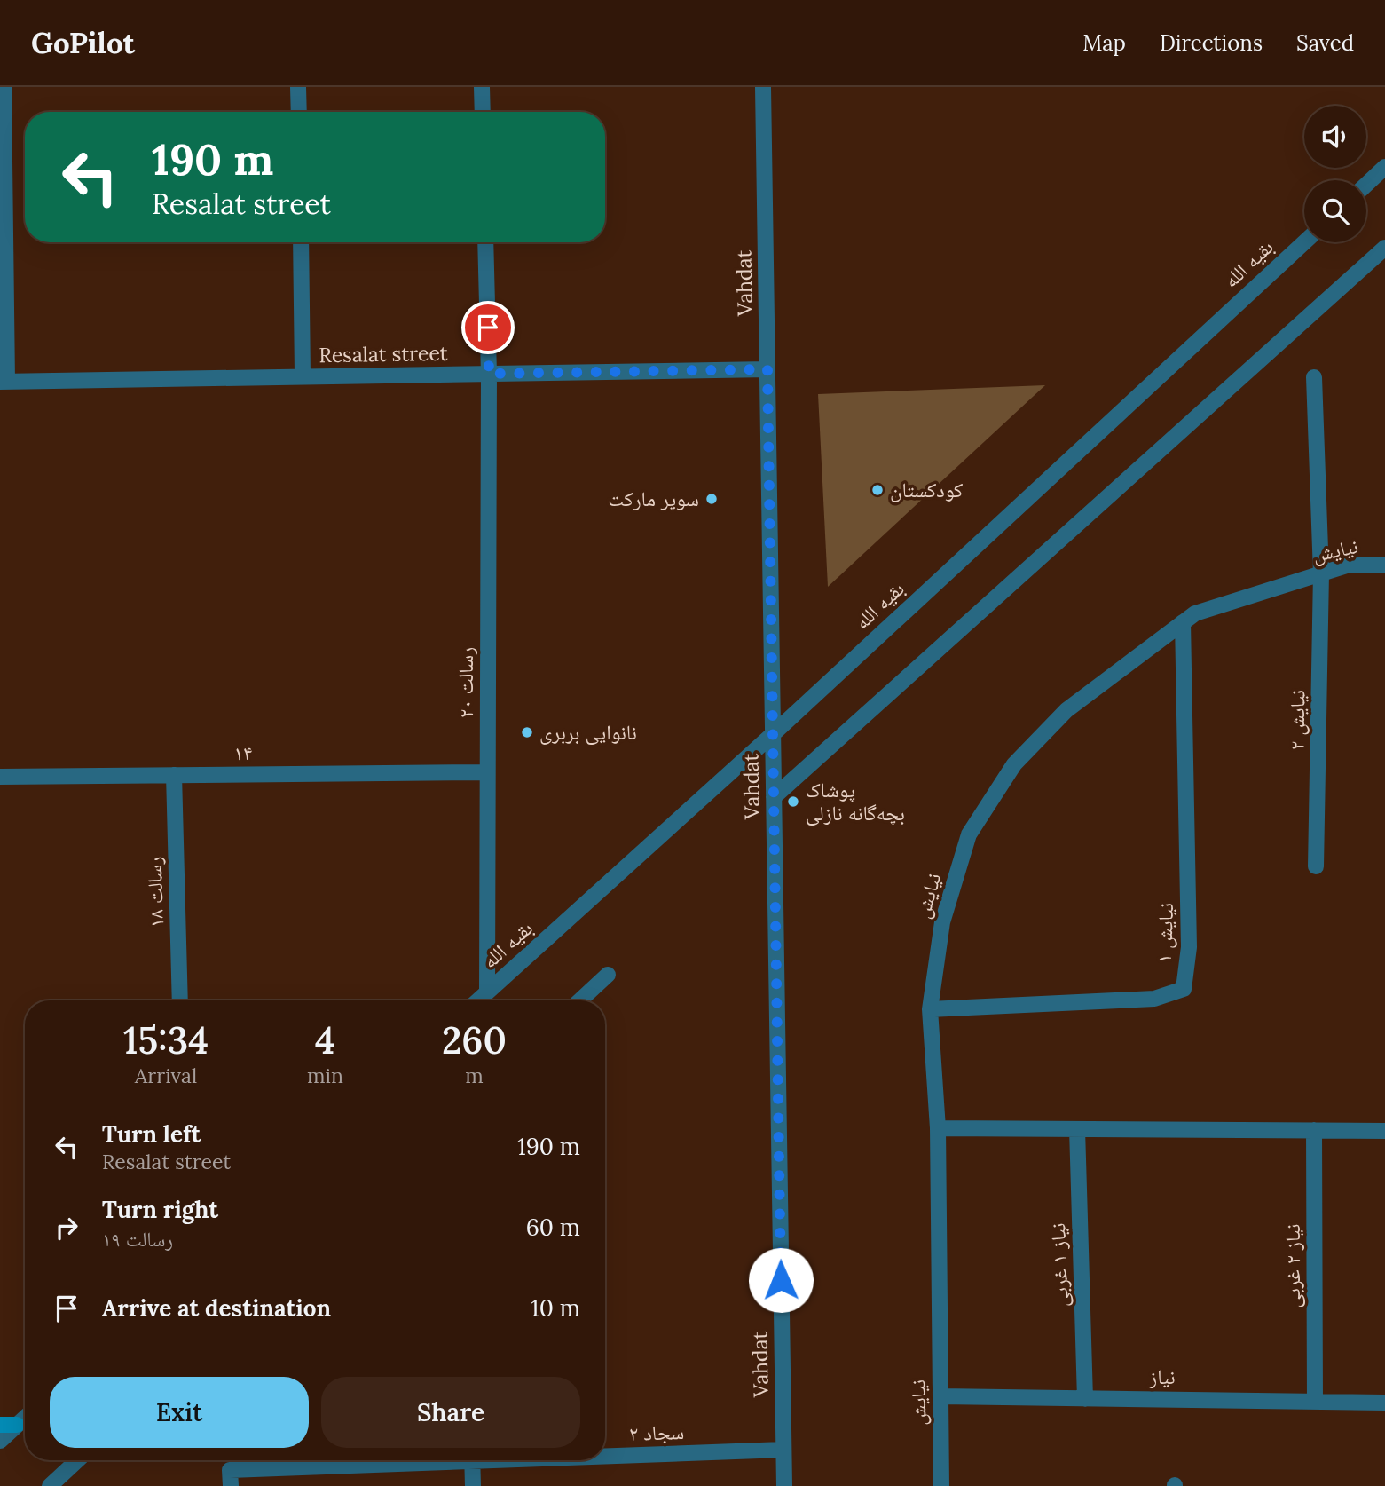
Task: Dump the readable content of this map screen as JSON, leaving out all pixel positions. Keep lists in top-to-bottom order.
{
  "streets": {
    "street": [
      "بقیه الله",
      "Vahdat",
      "Resalat street",
      "نیایش",
      "رسالت ۲۰",
      "نیایش ۲",
      "۱۴",
      "رسالت ۱۸",
      "نیایش ۱",
      "نیاز ۱ غربی",
      "نیاز ۲ غربی",
      "نیاز",
      "سجاد ۲"
    ]
  },
  "crossings": [
    ["بقیه الله", "Vahdat"],
    ["بقیه الله", "رسالت ۲۰"],
    ["Vahdat", "Resalat street"],
    ["Vahdat", "سجاد ۲"],
    ["Resalat street", "رسالت ۲۰"],
    ["نیایش", "نیایش ۲"],
    ["نیایش", "نیایش ۱"],
    ["نیایش", "نیاز"],
    ["رسالت ۲۰", "۱۴"],
    ["۱۴", "رسالت ۱۸"],
    ["نیاز ۱ غربی", "نیاز"],
    ["نیاز ۲ غربی", "نیاز"]
  ],
  "places": [
    "کودکستان",
    "سوپر مارکت",
    "نانوایی بربری",
    "پوشاک بچه‌گانه نازلی"
  ],
  "page": {
    "header": "GoPilot",
    "nav": ["Map", "Directions", "Saved"],
    "turn": ["190 m", "Resalat street"],
    "eta": [
      "15:34",
      "Arrival",
      "4",
      "min",
      "260",
      "m"
    ],
    "list": [
      {
        "name": "Turn left",
        "note": "Resalat street",
        "value": "190 m"
      },
      {
        "name": "Turn right",
        "note": "رسالت ۱۹",
        "value": "60 m"
      },
      {
        "name": "Arrive at destination",
        "value": "10 m"
      }
    ],
    "buttons": ["Exit", "Share"]
  }
}
